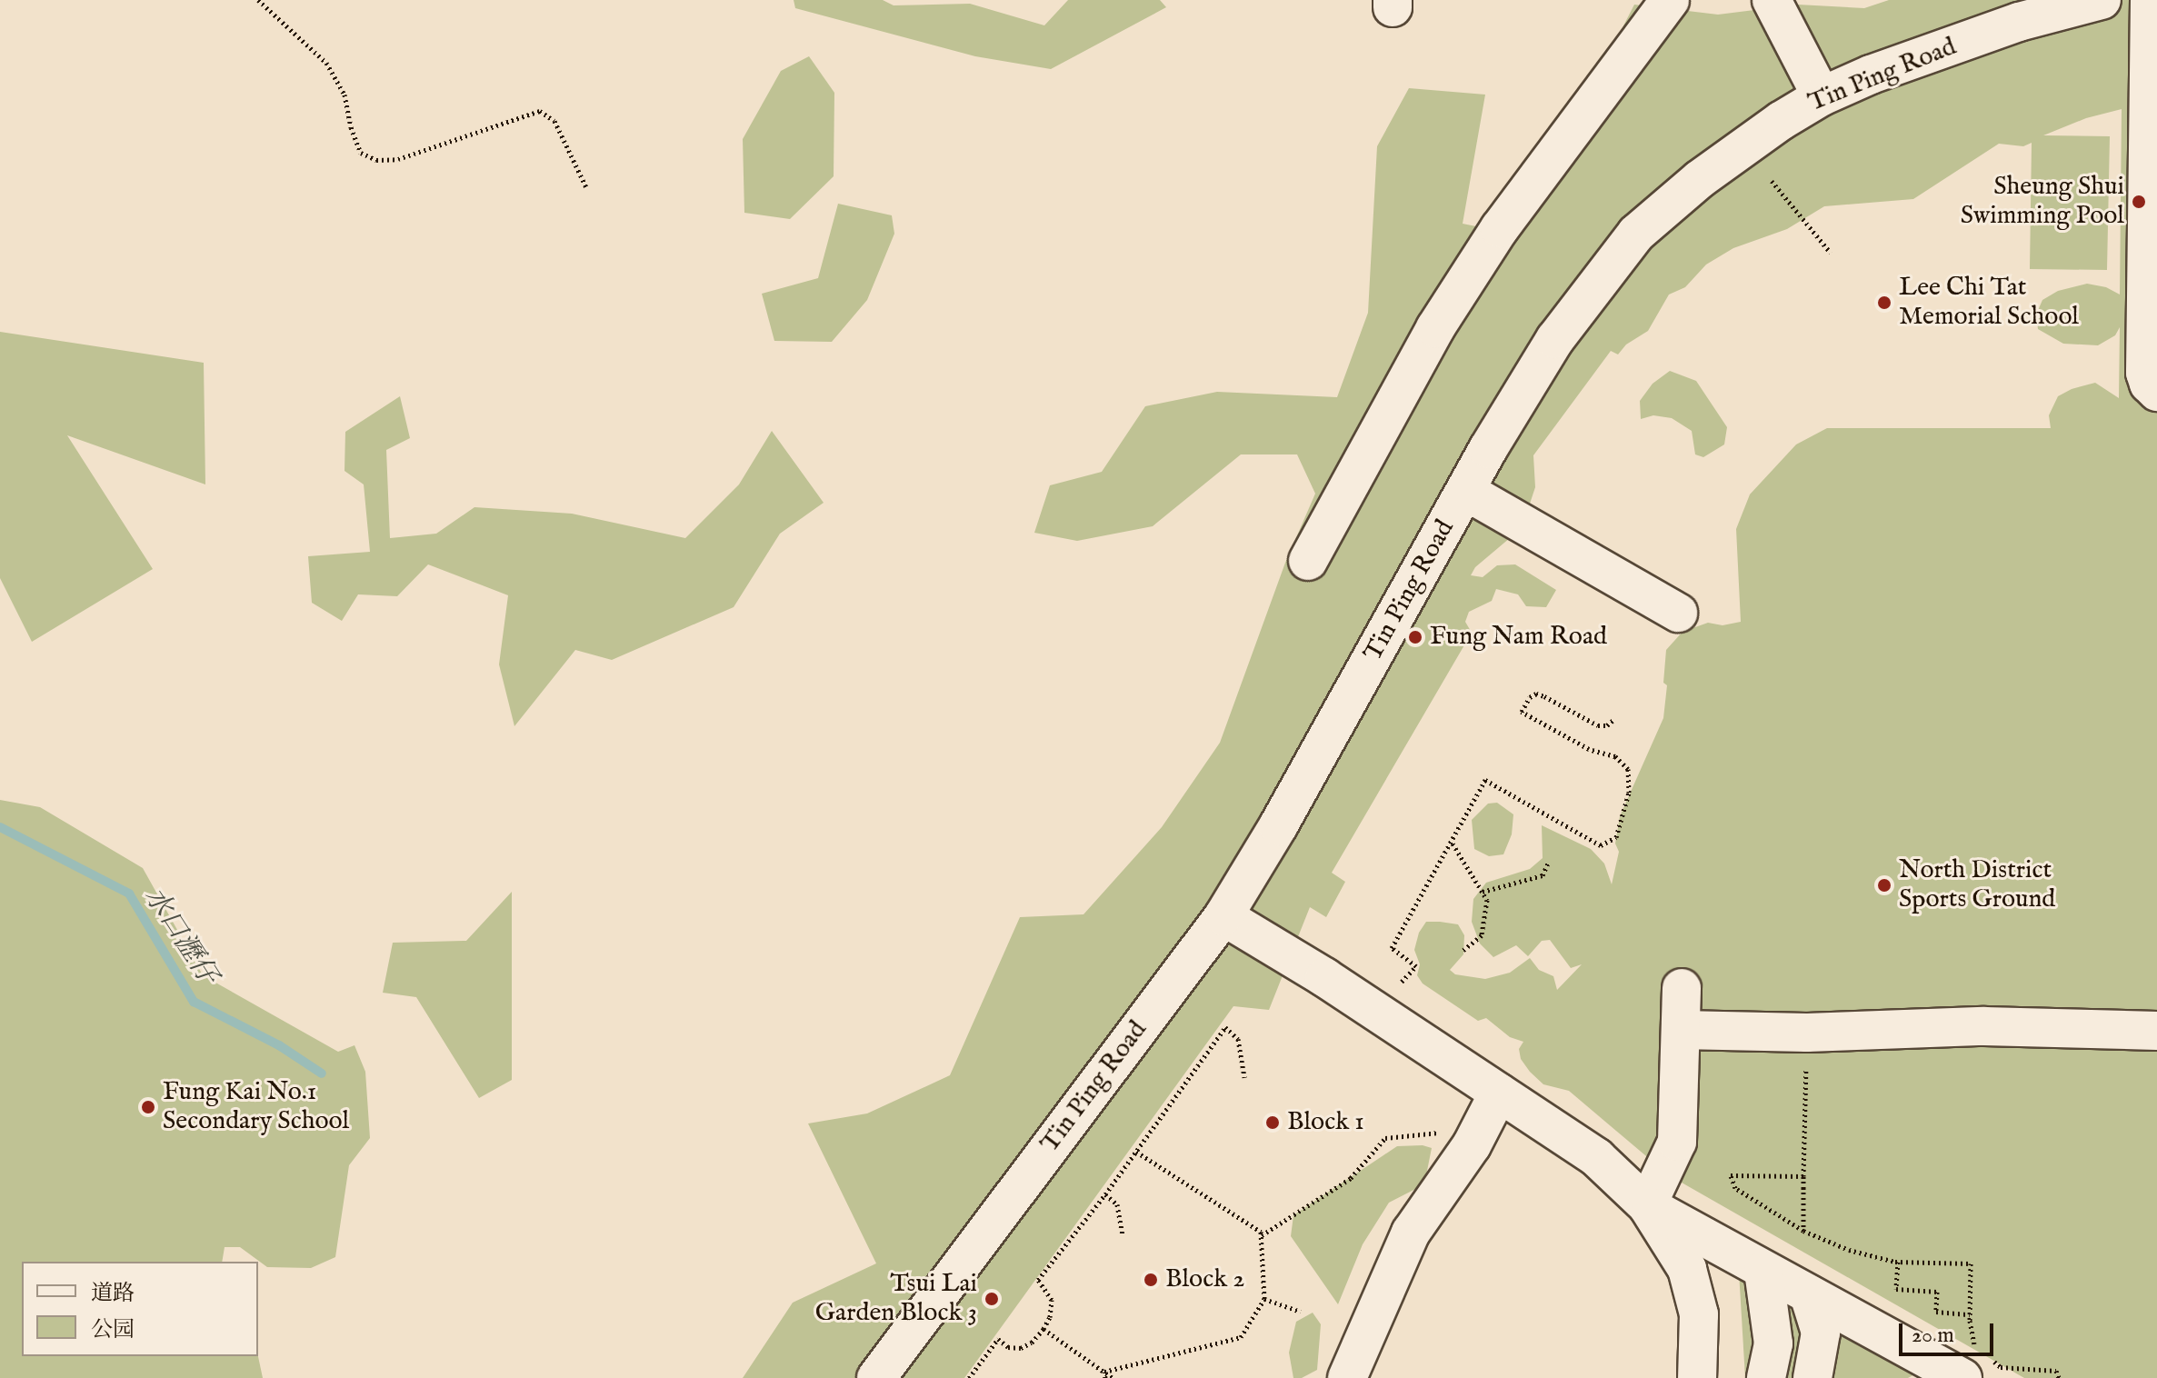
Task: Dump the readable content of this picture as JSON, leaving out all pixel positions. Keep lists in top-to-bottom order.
{
  "streets": {
    "street": ["Tin Ping Road"]
  },
  "water": ["水口瀝仔"],
  "places": [
    "Sheung Shui Swimming Pool",
    "Lee Chi Tat Memorial School",
    "Fung Nam Road",
    "North District Sports Ground",
    "Fung Kai No.1 Secondary School",
    "Block 1",
    "Block 2",
    "Tsui Lai Garden Block 3"
  ],
  "legend": ["道路", "公园"],
  "scale_bar": "20 m"
}
